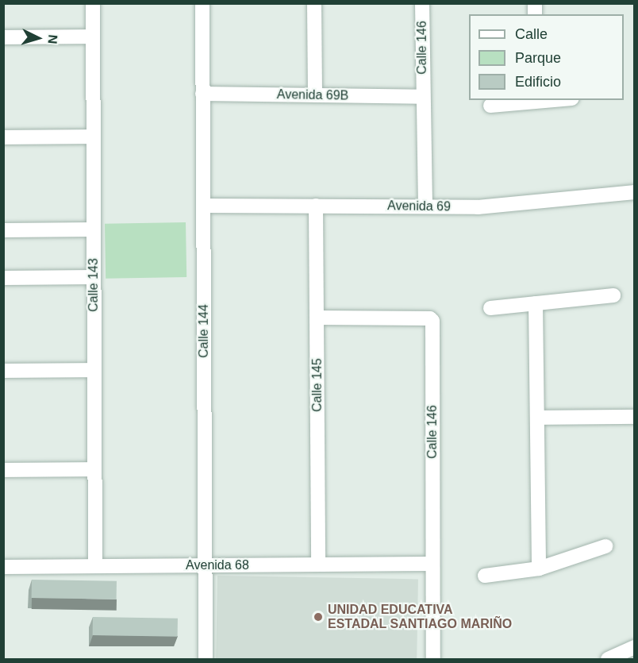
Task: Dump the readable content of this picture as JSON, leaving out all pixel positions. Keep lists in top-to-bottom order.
{
  "streets": {
    "street": [
      "Calle 146",
      "Avenida 69B",
      "Avenida 69",
      "Calle 143",
      "Calle 144",
      "Calle 145",
      "Avenida 68"
    ]
  },
  "crossings": [
    ["Calle 146", "Avenida 69B"],
    ["Calle 146", "Avenida 69"],
    ["Calle 146", "Calle 145"],
    ["Calle 146", "Avenida 68"],
    ["Avenida 69B", "Calle 144"],
    ["Avenida 69", "Calle 144"],
    ["Avenida 69", "Calle 145"],
    ["Calle 143", "Avenida 68"],
    ["Calle 144", "Avenida 68"],
    ["Calle 145", "Avenida 68"]
  ],
  "places": ["UNIDAD EDUCATIVA ESTADAL SANTIAGO MARIÑO"],
  "legend": ["Calle", "Parque", "Edificio"],
  "north": "right"
}
